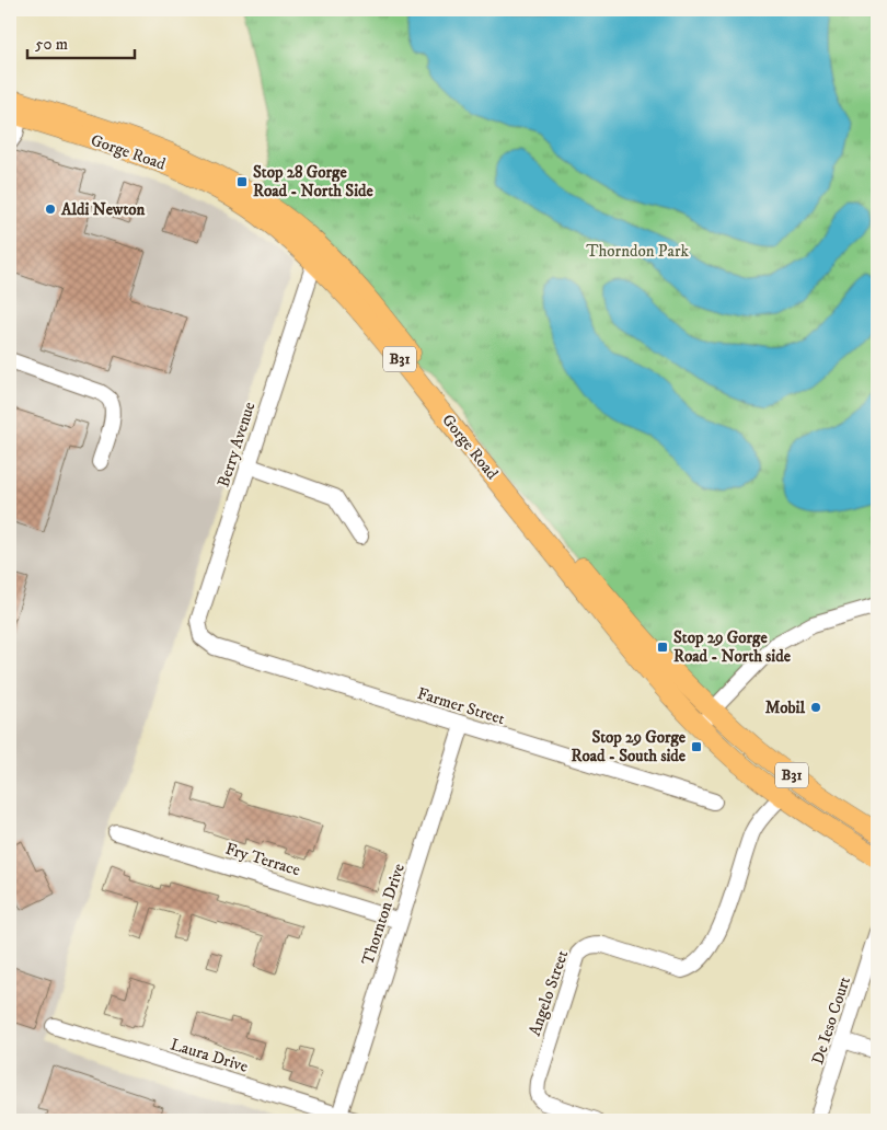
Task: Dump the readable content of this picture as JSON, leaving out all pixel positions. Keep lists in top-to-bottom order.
{
  "streets": {
    "main road": ["Gorge Road", "B31"],
    "street": [
      "Berry Avenue",
      "Farmer Street",
      "Fry Terrace",
      "Thornton Drive",
      "Angelo Street",
      "De Ieso Court",
      "Laura Drive"
    ]
  },
  "crossings": [
    ["Gorge Road", "Berry Avenue"],
    ["Gorge Road", "Angelo Street"],
    ["Berry Avenue", "Farmer Street"],
    ["Farmer Street", "Thornton Drive"],
    ["Fry Terrace", "Thornton Drive"],
    ["Thornton Drive", "Laura Drive"]
  ],
  "parks": ["Thorndon Park"],
  "places": {
    "transit": ["Stop 28 Gorge Road - North Side", "Stop 29 Gorge Road - North side", "Stop 29 Gorge Road - South side"],
    "other": ["Aldi Newton", "Mobil"]
  },
  "scale_bar": "50 m"
}
